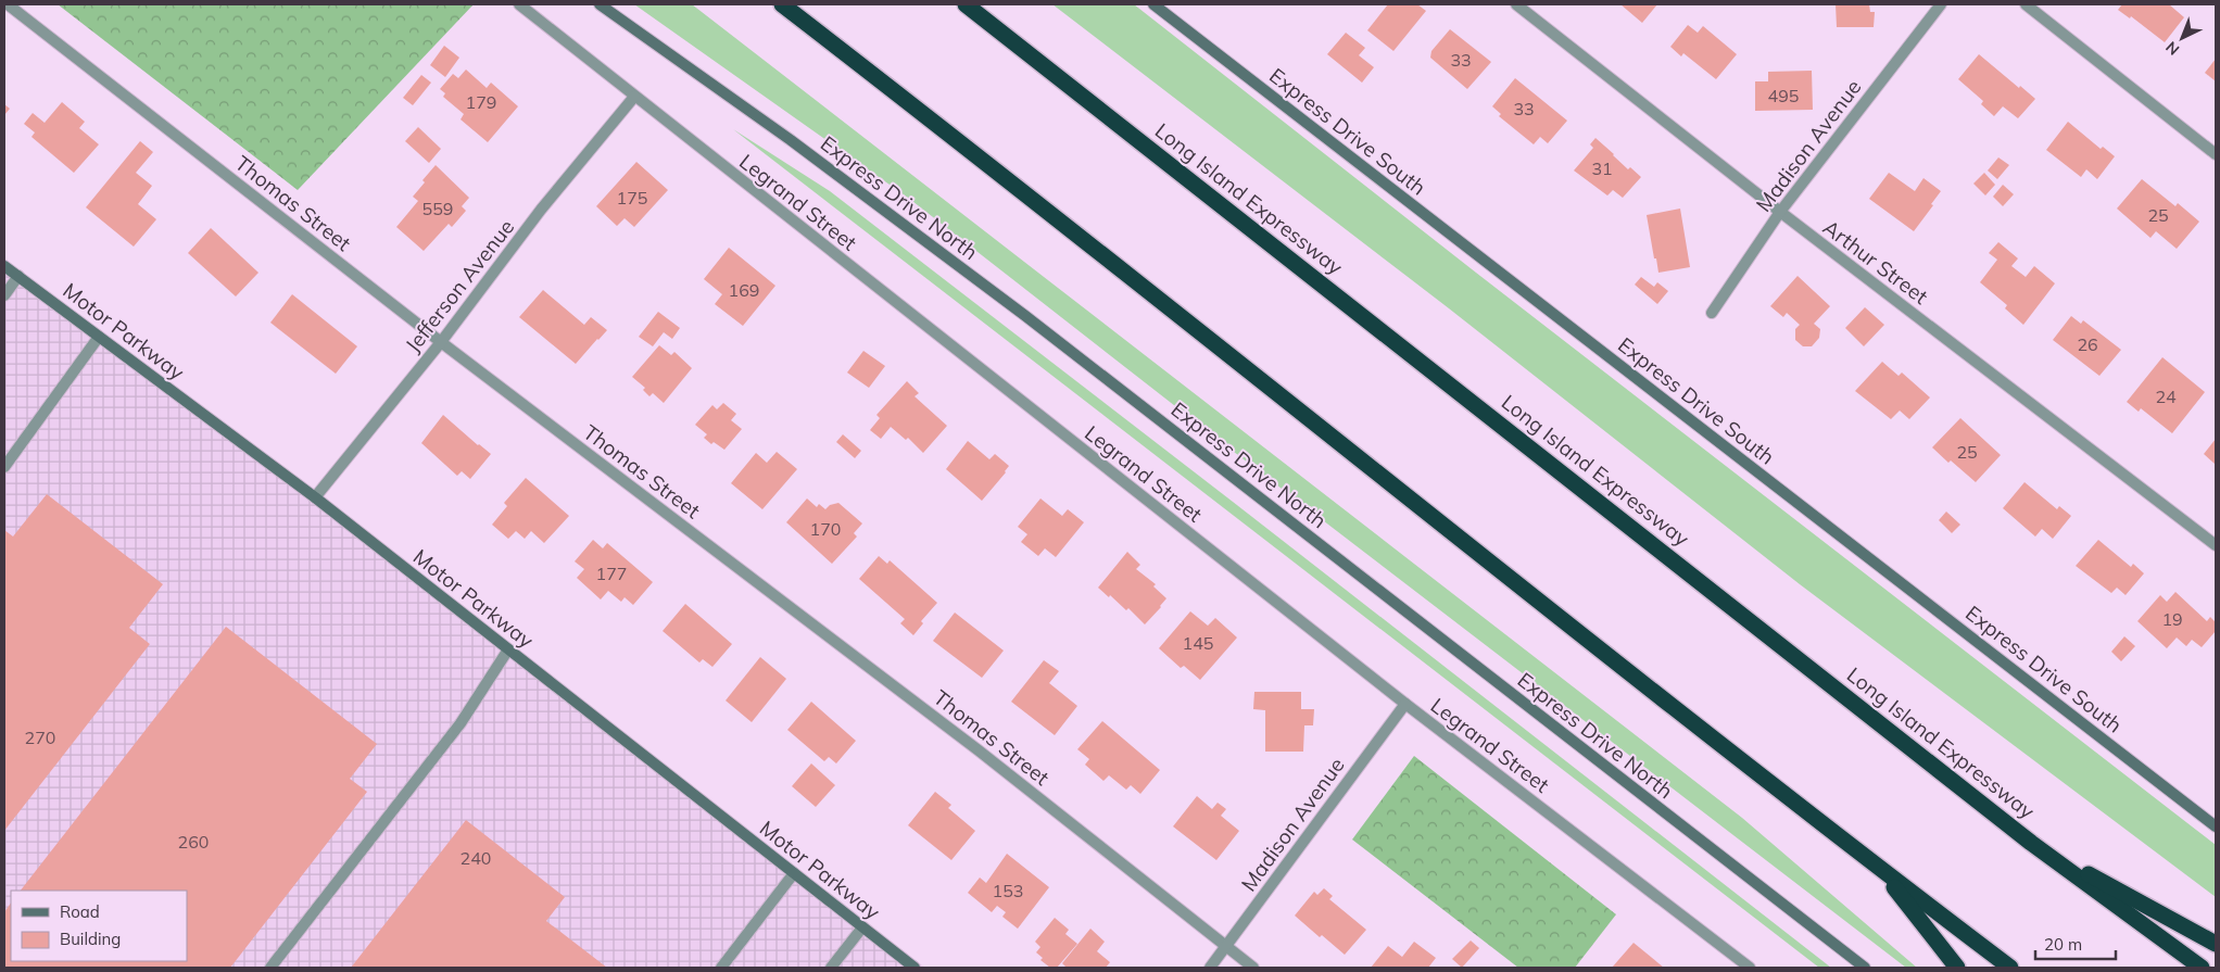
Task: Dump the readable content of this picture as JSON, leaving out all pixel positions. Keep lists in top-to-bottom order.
{
  "streets": {
    "highway": ["Long Island Expressway"],
    "main road": ["Express Drive South", "Express Drive North", "Motor Parkway"],
    "street": [
      "Madison Avenue",
      "Legrand Street",
      "Thomas Street",
      "Arthur Street",
      "Jefferson Avenue"
    ]
  },
  "crossings": [
    ["Madison Avenue", "Legrand Street"],
    ["Madison Avenue", "Thomas Street"],
    ["Madison Avenue", "Arthur Street"],
    ["Legrand Street", "Jefferson Avenue"],
    ["Thomas Street", "Jefferson Avenue"],
    ["Jefferson Avenue", "Motor Parkway"]
  ],
  "house_numbers": [
    "33",
    "495",
    "179",
    "33",
    "31",
    "175",
    "559",
    "25",
    "169",
    "26",
    "24",
    "25",
    "170",
    "177",
    "19",
    "145",
    "270",
    "260",
    "240",
    "153"
  ],
  "legend": ["Road", "Building"],
  "scale_bar": "20 m",
  "north": "bottom left"
}
